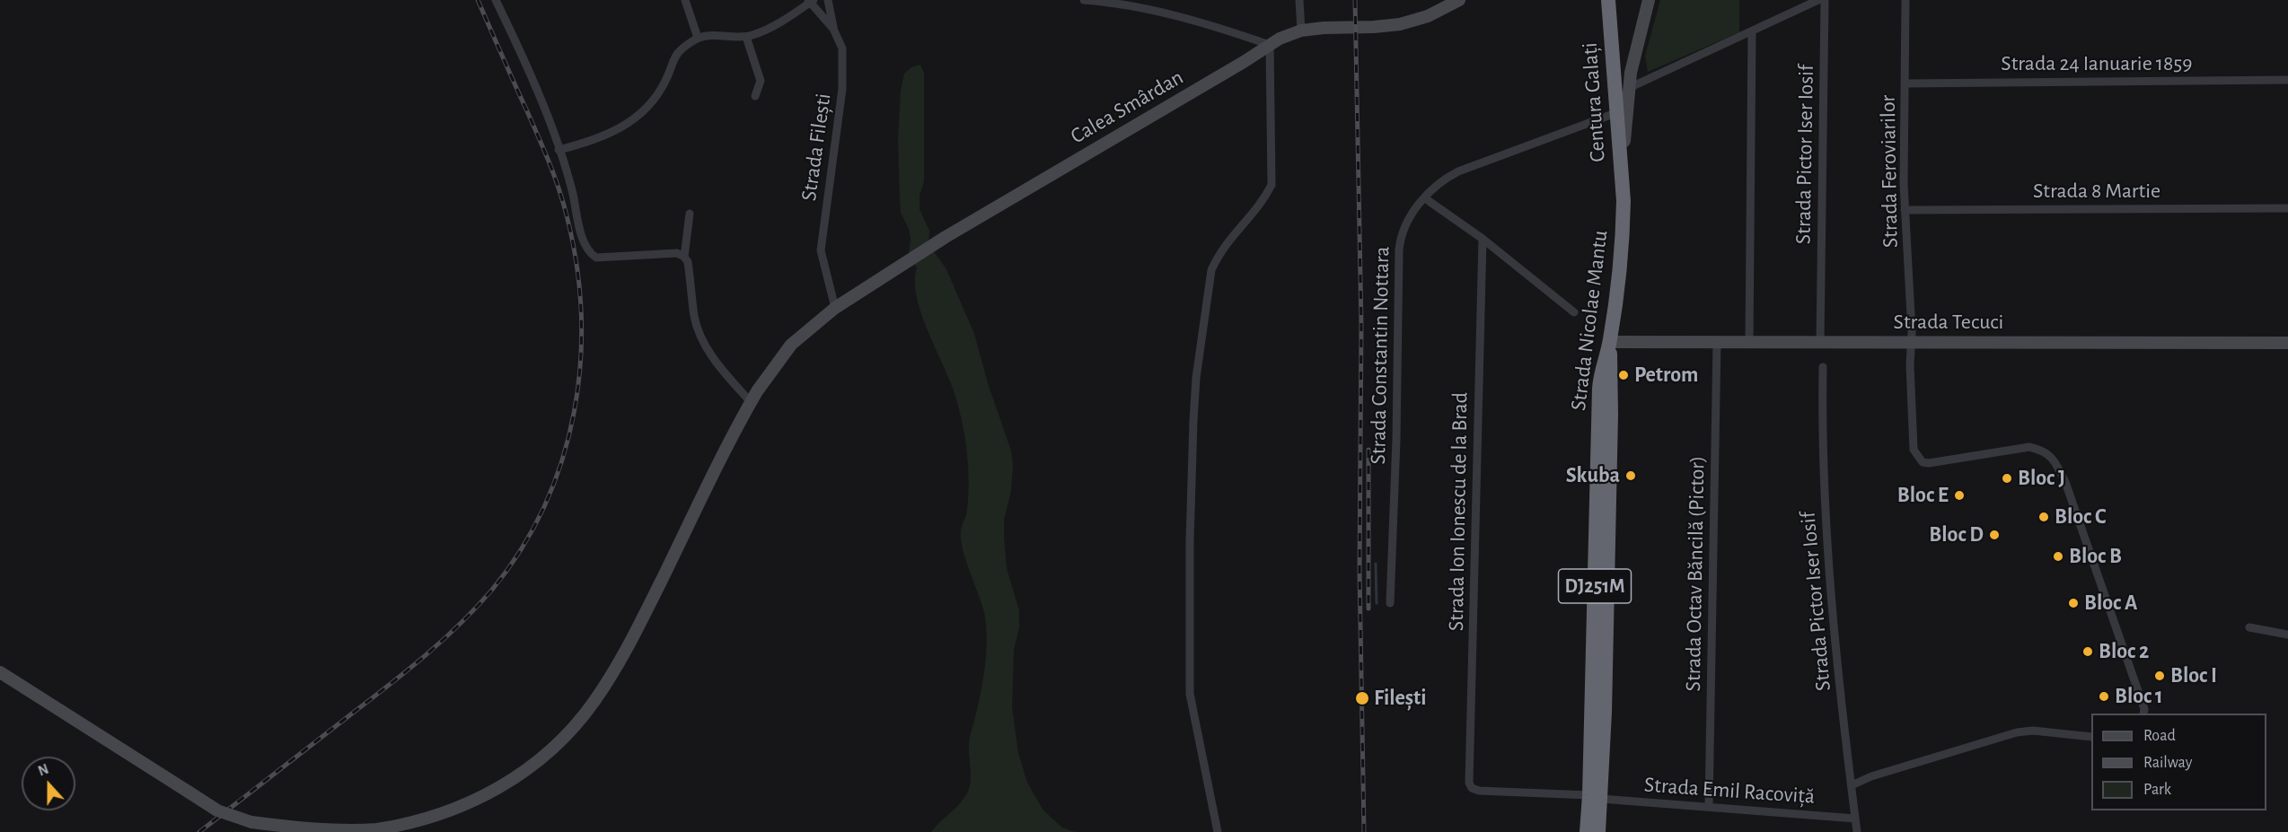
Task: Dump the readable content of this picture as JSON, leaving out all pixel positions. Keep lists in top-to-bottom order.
{
  "streets": {
    "highway": ["Centura Galați", "Strada Nicolae Mantu", "DJ251M"],
    "main road": ["Calea Smârdan", "Strada Tecuci"],
    "street": [
      "Strada 24 Ianuarie 1859",
      "Strada Filești",
      "Strada Pictor Iser Iosif",
      "Strada Feroviarilor",
      "Strada 8 Martie",
      "Strada Constantin Nottara",
      "Strada Ion Ionescu de la Brad",
      "Strada Octav Băncilă (Pictor)",
      "Strada Emil Racoviță"
    ]
  },
  "crossings": [
    ["Strada 24 Ianuarie 1859", "Strada Feroviarilor"],
    ["Centura Galați", "Strada Nicolae Mantu"],
    ["Centura Galați", "Strada Constantin Nottara"],
    ["Centura Galați", "DJ251M"],
    ["Calea Smârdan", "Strada Filești"],
    ["Strada Pictor Iser Iosif", "Strada Tecuci"],
    ["Strada Pictor Iser Iosif", "Strada Emil Racoviță"],
    ["Strada Feroviarilor", "Strada 8 Martie"],
    ["Strada Feroviarilor", "Strada Tecuci"],
    ["Strada Nicolae Mantu", "Strada Tecuci"],
    ["Strada Nicolae Mantu", "DJ251M"],
    ["Strada Tecuci", "Strada Octav Băncilă (Pictor)"],
    ["Strada Tecuci", "DJ251M"],
    ["Strada Ion Ionescu de la Brad", "Strada Emil Racoviță"],
    ["Strada Octav Băncilă (Pictor)", "Strada Emil Racoviță"],
    ["DJ251M", "Strada Emil Racoviță"]
  ],
  "places": [
    "Petrom",
    "Skuba",
    "Bloc J",
    "Bloc E",
    "Bloc C",
    "Bloc D",
    "Bloc B",
    "Bloc A",
    "Bloc 2",
    "Bloc I",
    "Bloc 1",
    "Filești"
  ],
  "legend": ["Road", "Railway", "Park"],
  "north": "top"
}
